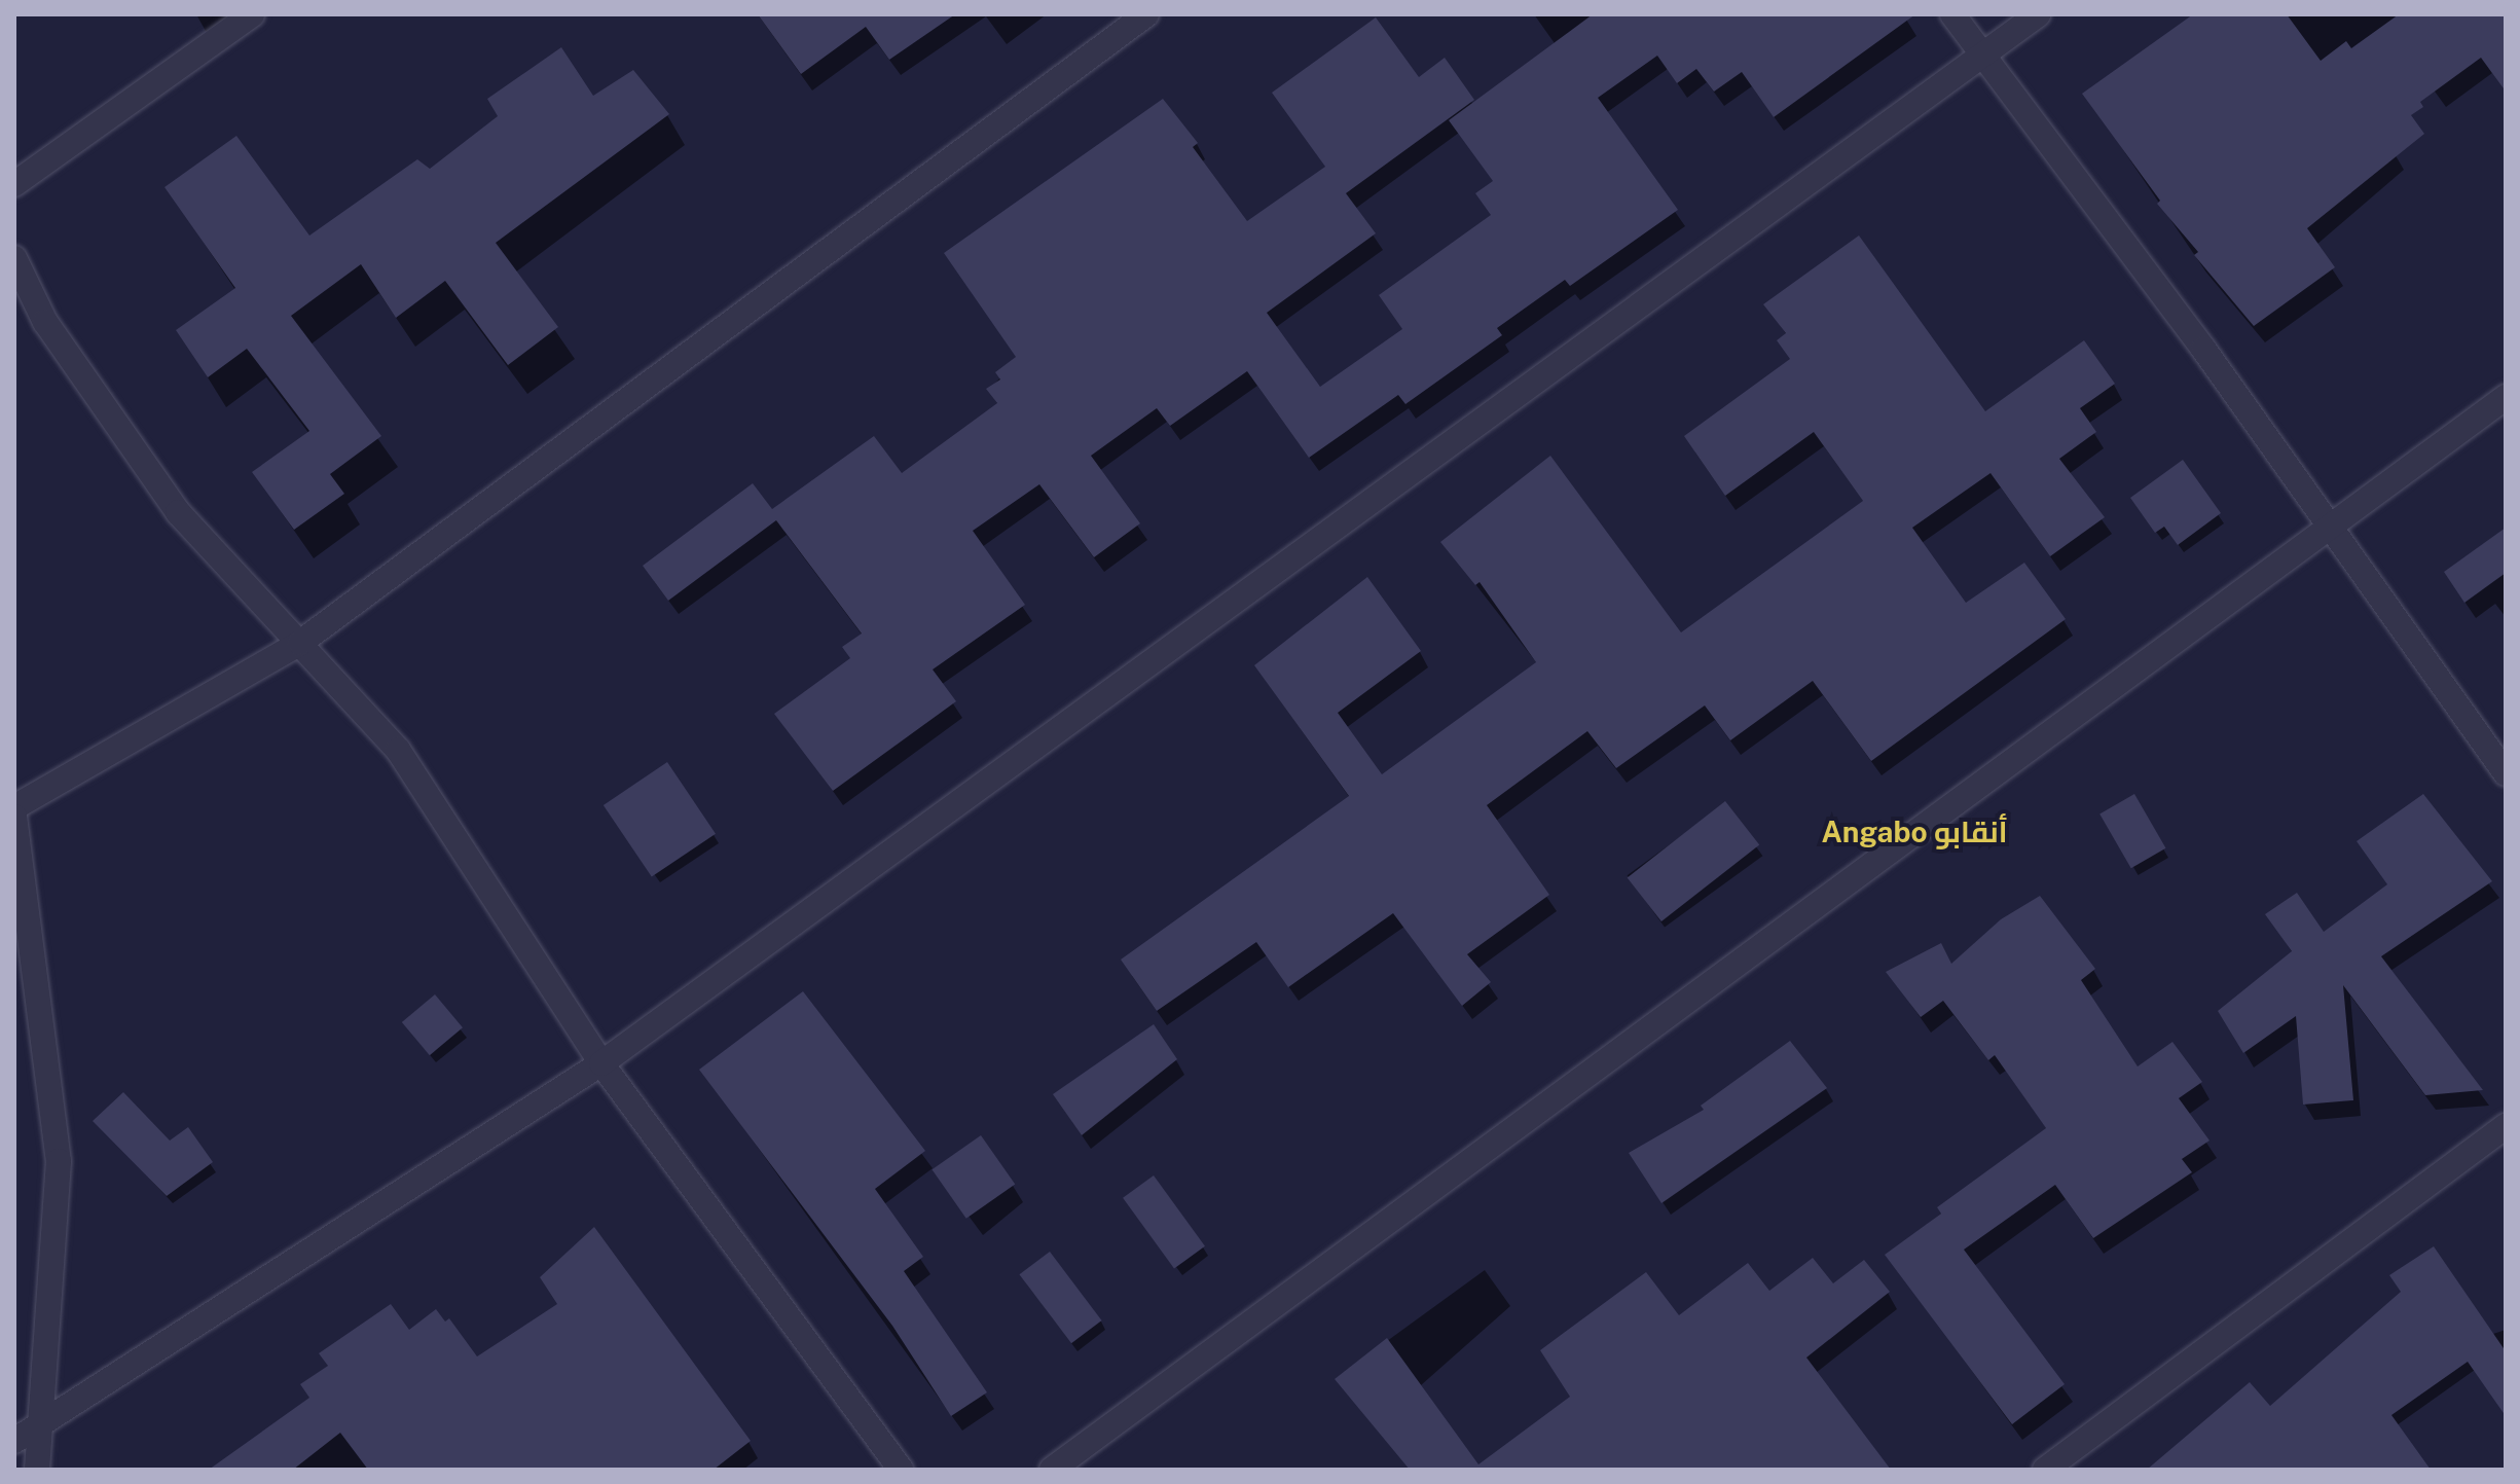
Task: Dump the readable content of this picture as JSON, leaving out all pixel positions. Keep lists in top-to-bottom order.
{
  "districts": ["Angabo أنقابو"]
}
